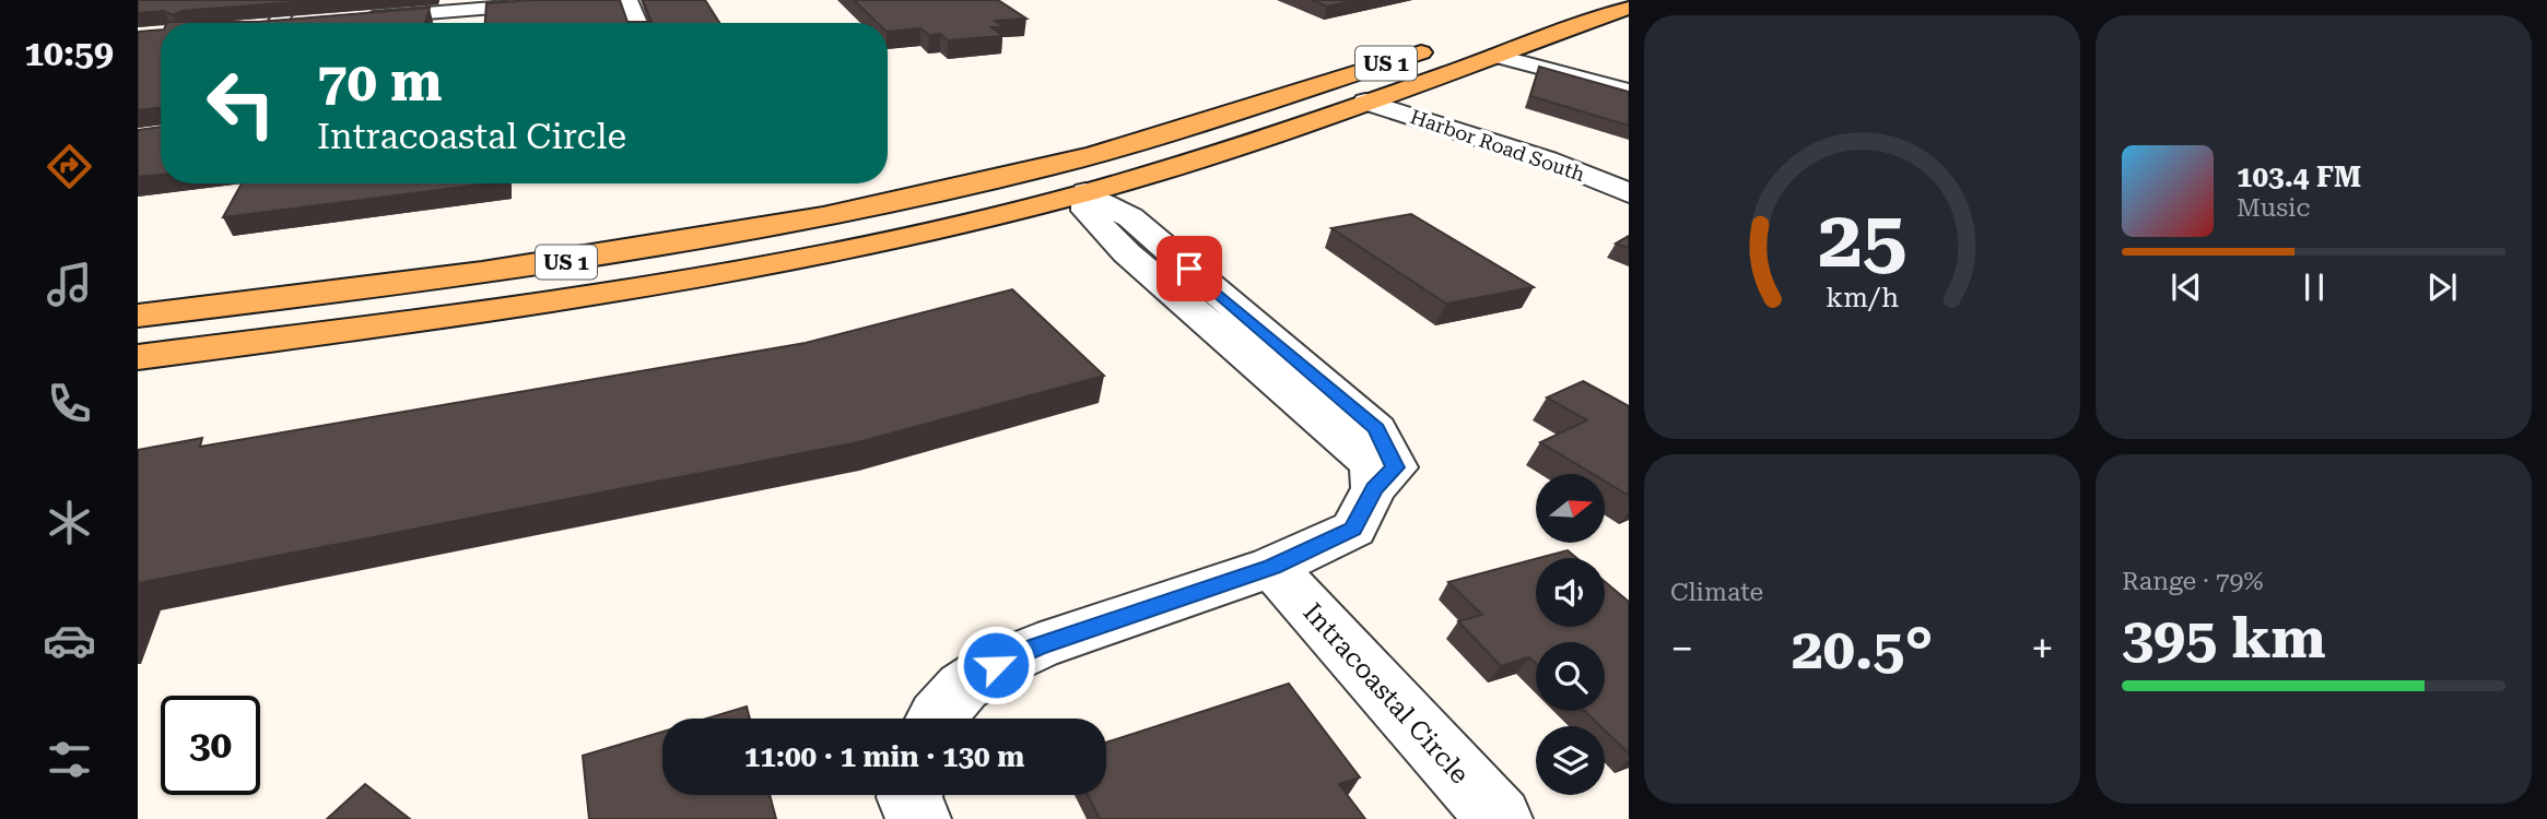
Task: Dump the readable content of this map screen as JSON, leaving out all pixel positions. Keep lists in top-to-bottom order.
{
  "streets": {
    "main road": ["US 1"],
    "street": ["Harbor Road South", "Intracoastal Circle"]
  },
  "crossings": [
    ["US 1", "Harbor Road South"]
  ],
  "north": "right",
  "page": {
    "tabs": "10:59",
    "turn": ["70 m", "Intracoastal Circle"],
    "song": ["103.4 FM", "Music"],
    "tile": [
      "Climate",
      ["Range · 79%", "395 km"]
    ],
    "heat": ["−", "20.5°", "+"],
    "limit": "30",
    "trip": "11:00 · 1 min · 130 m",
    "gauge": ["25", "km/h"]
  }
}
